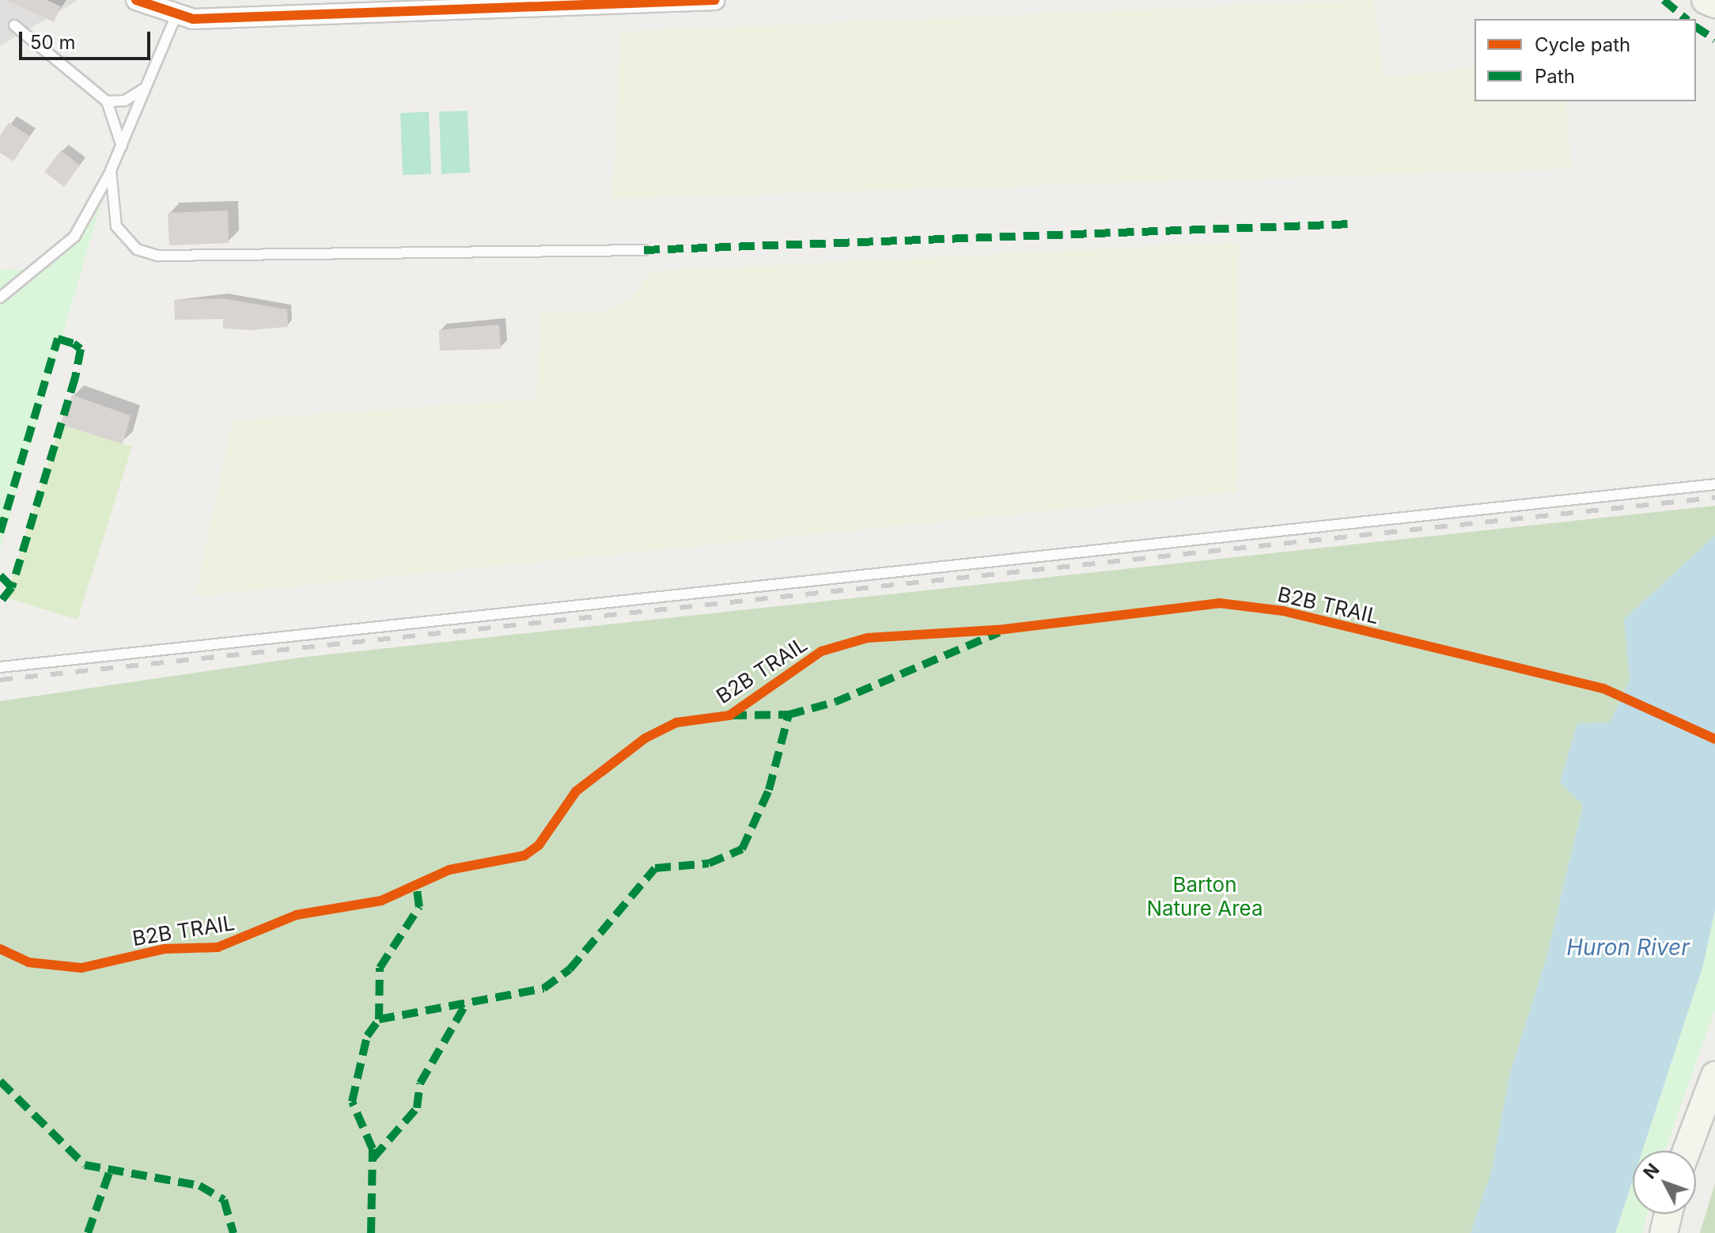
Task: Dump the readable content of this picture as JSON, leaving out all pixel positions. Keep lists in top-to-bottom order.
{
  "streets": {
    "cycle path": ["B2B TRAIL"]
  },
  "water": ["Huron River"],
  "parks": ["Barton Nature Area"],
  "legend": ["Cycle path", "Path"],
  "scale_bar": "50 m",
  "north": "top left"
}
